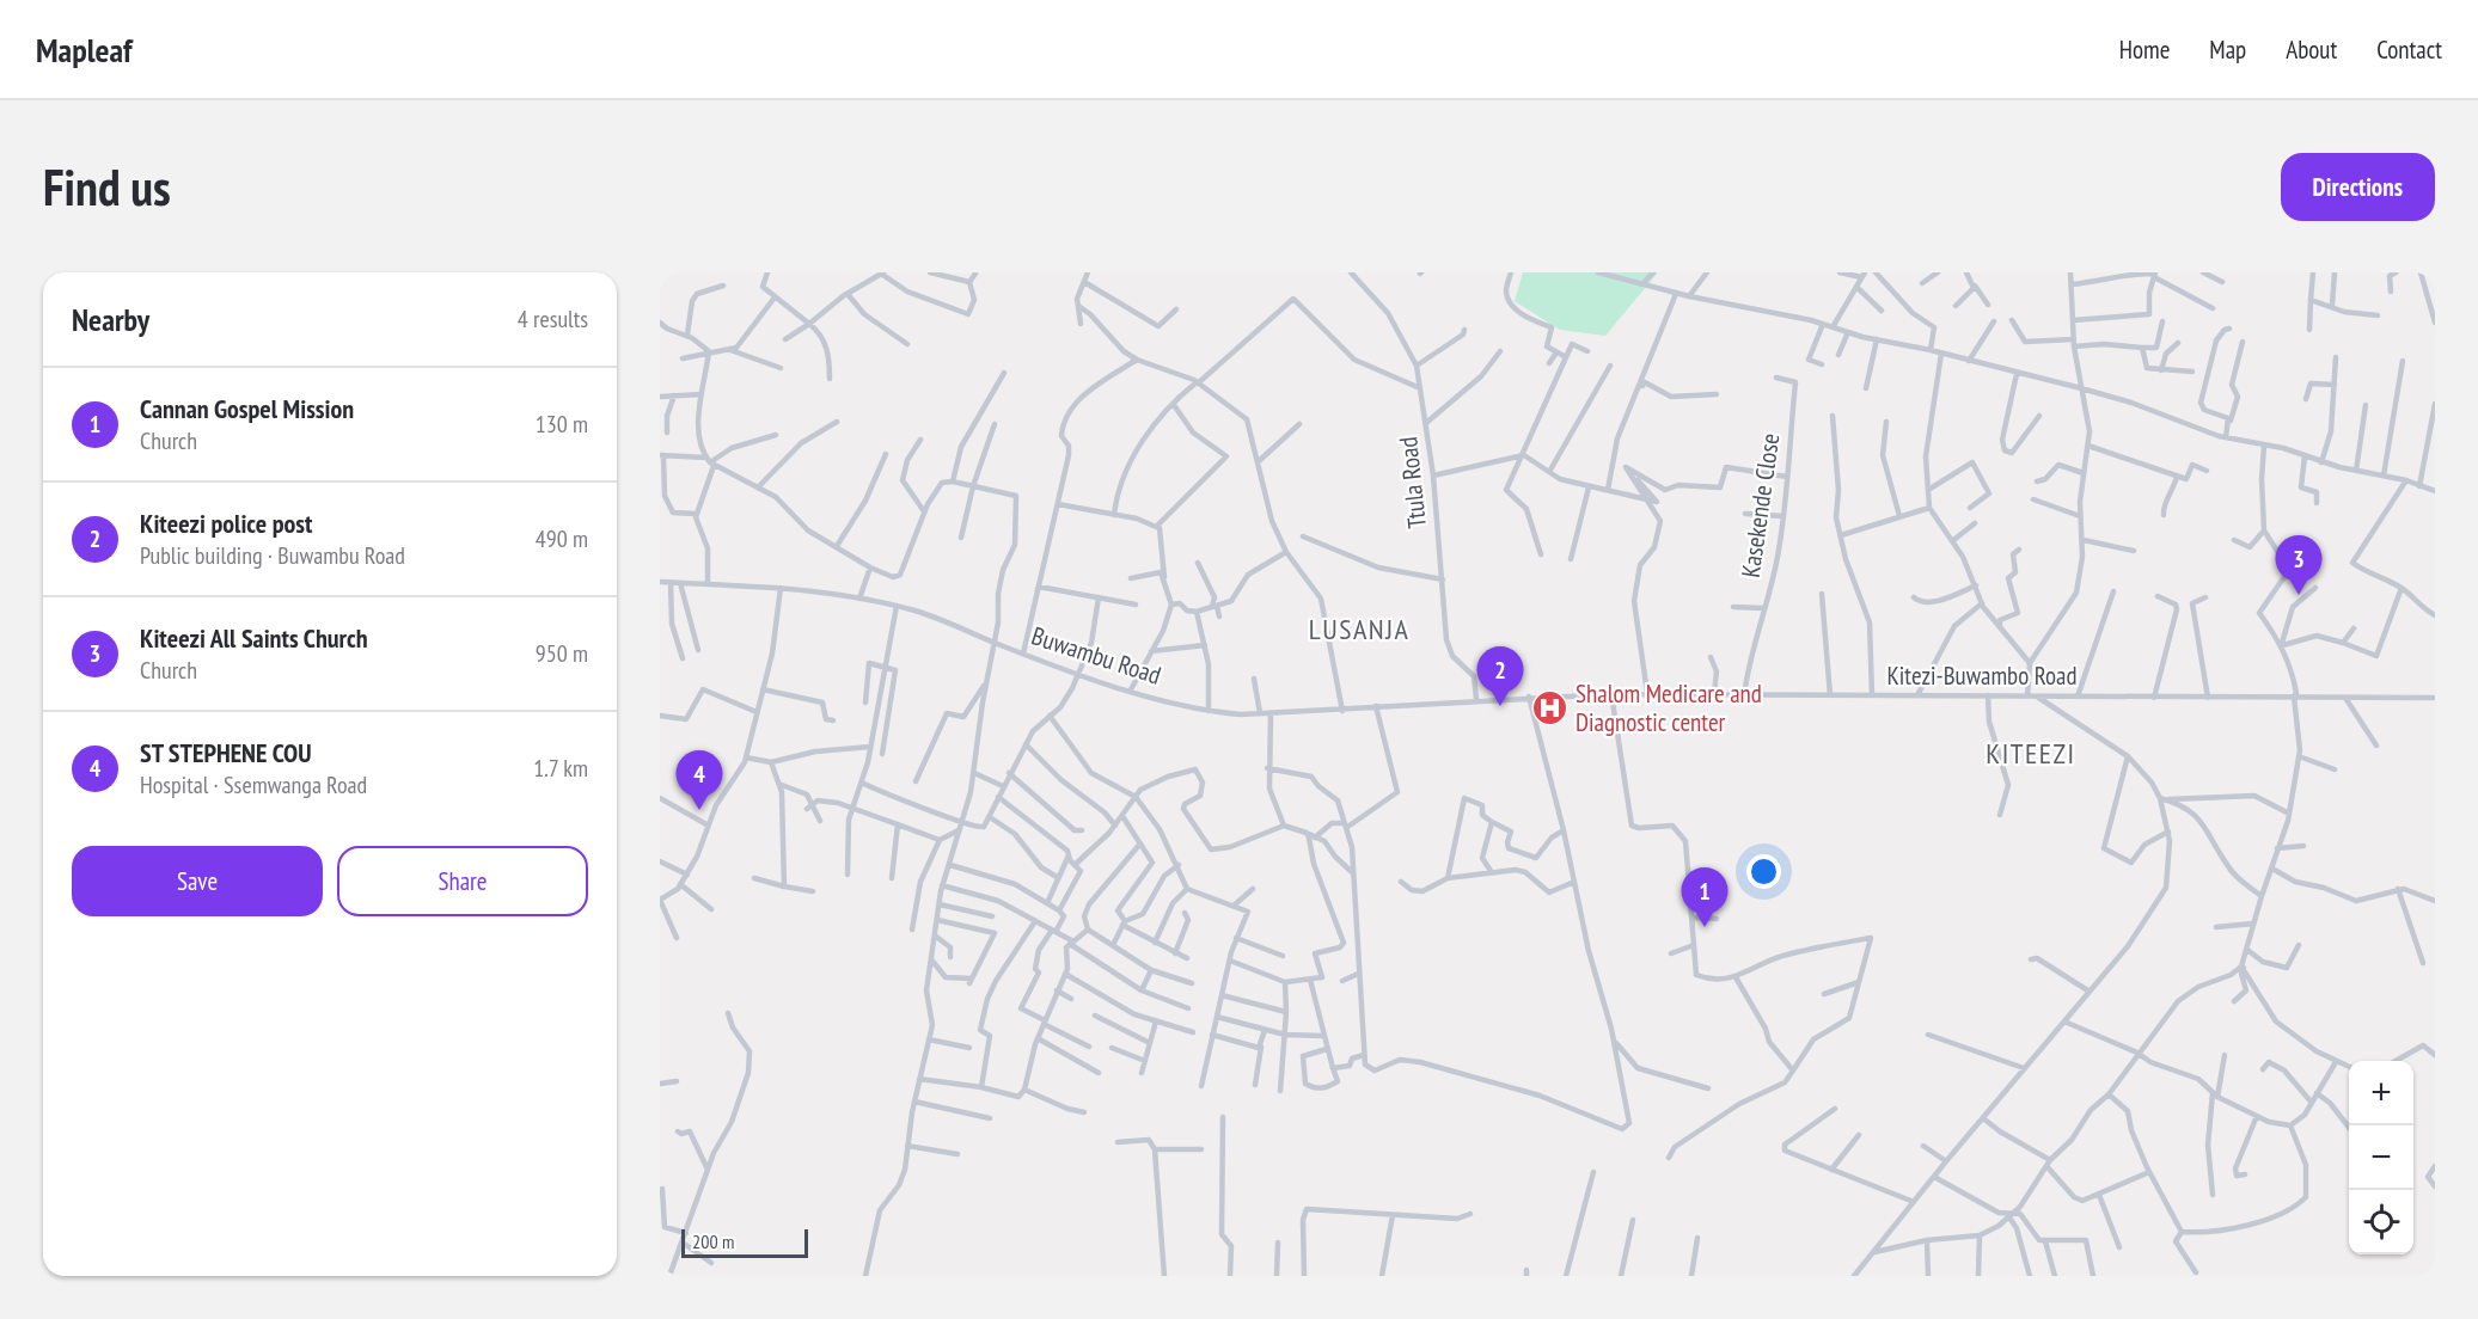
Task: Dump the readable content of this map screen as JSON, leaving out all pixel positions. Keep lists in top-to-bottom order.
{
  "streets": {
    "street": [
      "Ttula Road",
      "Kasekende Close",
      "Buwambu Road",
      "Kitezi-Buwambo Road"
    ]
  },
  "crossings": [
    ["Ttula Road", "Buwambu Road"],
    ["Kasekende Close", "Kitezi-Buwambo Road"],
    ["Buwambu Road", "Kitezi-Buwambo Road"]
  ],
  "districts": ["LUSANJA", "KITEEZI"],
  "places": {
    "hospital": ["Shalom Medicare and Diagnostic center"]
  },
  "scale_bar": "200 m",
  "page": {
    "header": "Mapleaf",
    "nav": [
      "Home",
      "Map",
      "About",
      "Contact"
    ],
    "buttons": [
      "Directions",
      ["Save", "Share"]
    ],
    "title": "Find us",
    "heading": ["Nearby", "4 results"],
    "list": [
      {
        "mark": "1",
        "name": "Cannan Gospel Mission",
        "note": "Church",
        "value": "130 m"
      },
      {
        "mark": "2",
        "name": "Kiteezi police post",
        "note": "Public building · Buwambu Road",
        "value": "490 m"
      },
      {
        "mark": "3",
        "name": "Kiteezi All Saints Church",
        "note": "Church",
        "value": "950 m"
      },
      {
        "mark": "4",
        "name": "ST STEPHENE COU",
        "note": "Hospital · Ssemwanga Road",
        "value": "1.7 km"
      }
    ],
    "pins": [
      "3",
      "2",
      "4",
      "1"
    ],
    "map_buttons": ["+", "−"],
    "scale": "200 m"
  }
}
